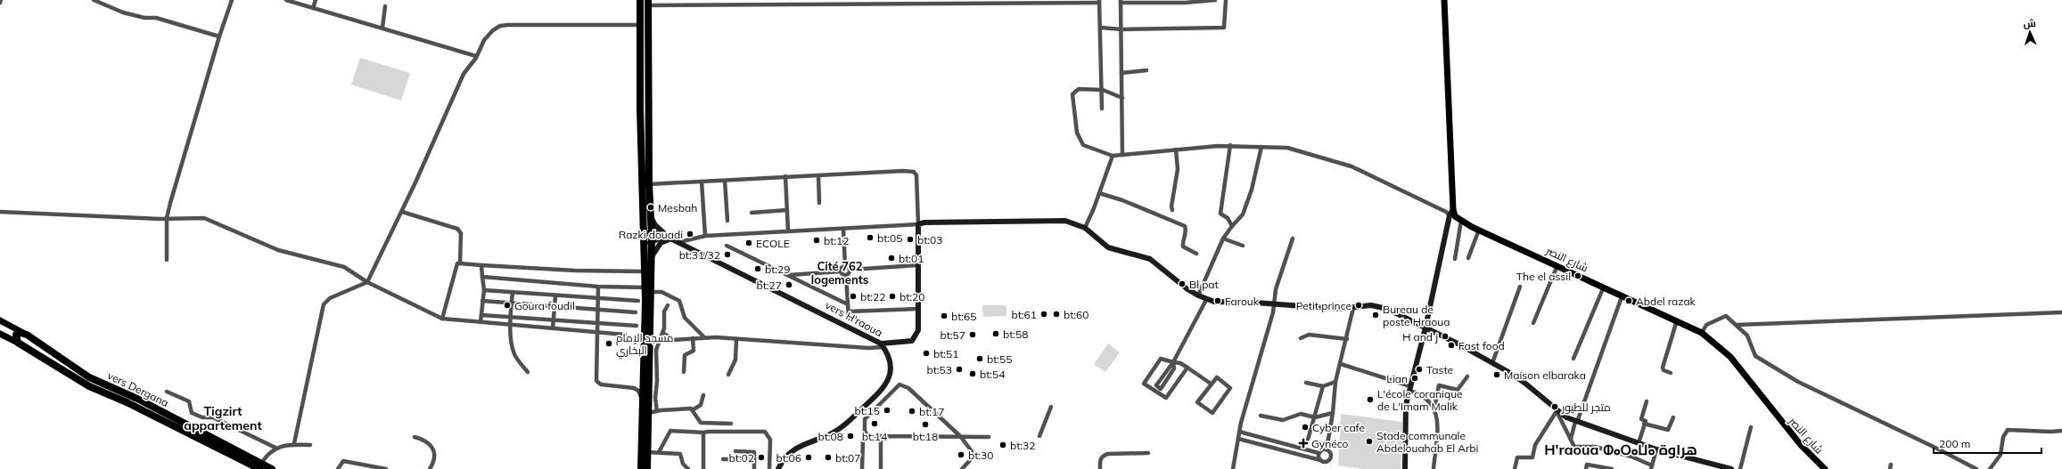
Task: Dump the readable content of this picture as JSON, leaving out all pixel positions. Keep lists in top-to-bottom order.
{
  "streets": {
    "highway": ["vers Dergana"],
    "main road": ["شارع النصر"],
    "street": ["vers H'raoua"]
  },
  "districts": ["Cité 762 logements", "Tigzirt appartement", "H'raoua ⵀⴰⵔⴰⵡⴰ هراوة"],
  "places": {
    "other": [
      "Mesbah",
      "Razki douadi",
      "bt:05",
      "bt:03",
      "bt:12",
      "ECOLE",
      "bt:31/32",
      "bt:01",
      "bt:29",
      "The el assil",
      "Bl pat",
      "bt:27",
      "bt:22",
      "bt:20",
      "Farouk",
      "Abdel razak",
      "Goura foudil",
      "Petit prince",
      "bt:61",
      "bt:60",
      "Bureau de poste Hraoua",
      "bt:65",
      "bt:58",
      "bt:57",
      "H and j",
      "مسجد الإمام البخاري",
      "Fast food",
      "bt:51",
      "bt:55",
      "bt:53",
      "Taste",
      "bt:54",
      "Maison elbaraka",
      "Lian",
      "L'école coranique de L'Imam Malik",
      "متجر للطيور",
      "bt:15",
      "bt:17",
      "bt:14",
      "bt:18",
      "Cyber cafe",
      "bt:08",
      "Stade communale Abdelouahab El Arbi",
      "bt:32",
      "bt:30",
      "bt:02",
      "bt:06",
      "bt:07"
    ],
    "health": ["Gynéco"]
  },
  "scale_bar": "200 m",
  "north": "top"
}
